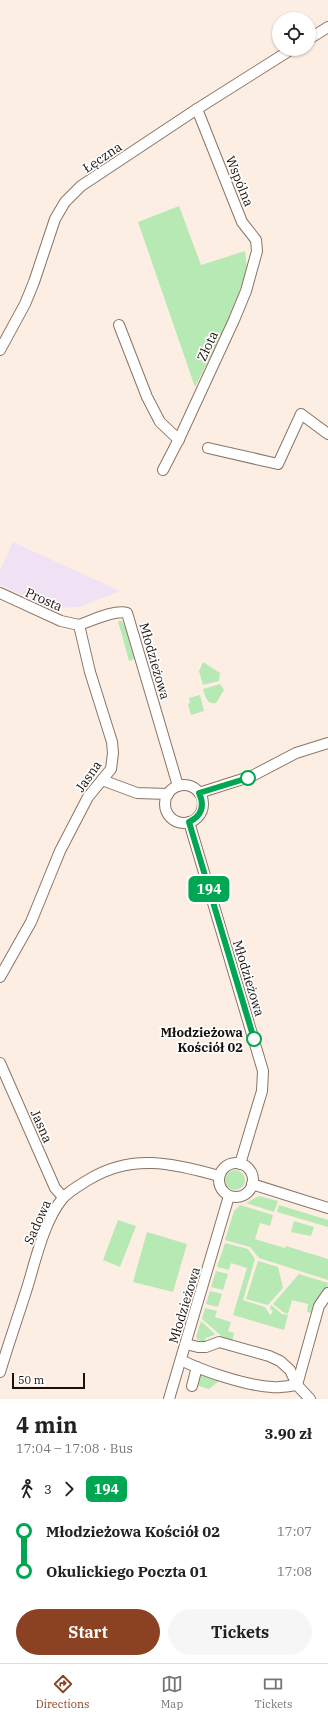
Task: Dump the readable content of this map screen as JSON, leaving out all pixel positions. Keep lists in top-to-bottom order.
{
  "streets": {
    "street": [
      "Łęczna",
      "Wspólna",
      "Złota",
      "Prosta",
      "Młodzieżowa",
      "Jasna",
      "Sadowa"
    ]
  },
  "crossings": [
    ["Łęczna", "Wspólna"],
    ["Wspólna", "Złota"],
    ["Prosta", "Młodzieżowa"],
    ["Prosta", "Jasna"],
    ["Młodzieżowa", "Jasna"],
    ["Młodzieżowa", "Sadowa"],
    ["Jasna", "Sadowa"]
  ],
  "places": ["Młodzieżowa Kościół 02"],
  "lines": ["bus line 194"],
  "scale_bar": "50 m",
  "page": {
    "on_map": "194",
    "scale": "50 m",
    "heading": ["4 min", "17:04 – 17:08 · Bus", "3.90 zł"],
    "legs": ["3", "194"],
    "list": [
      {
        "name": "Młodzieżowa Kościół 02",
        "value": "17:07"
      },
      {
        "name": "Okulickiego Poczta 01",
        "value": "17:08"
      }
    ],
    "buttons": ["Start", "Tickets"],
    "tabs": ["Directions", "Map", "Tickets"]
  }
}
